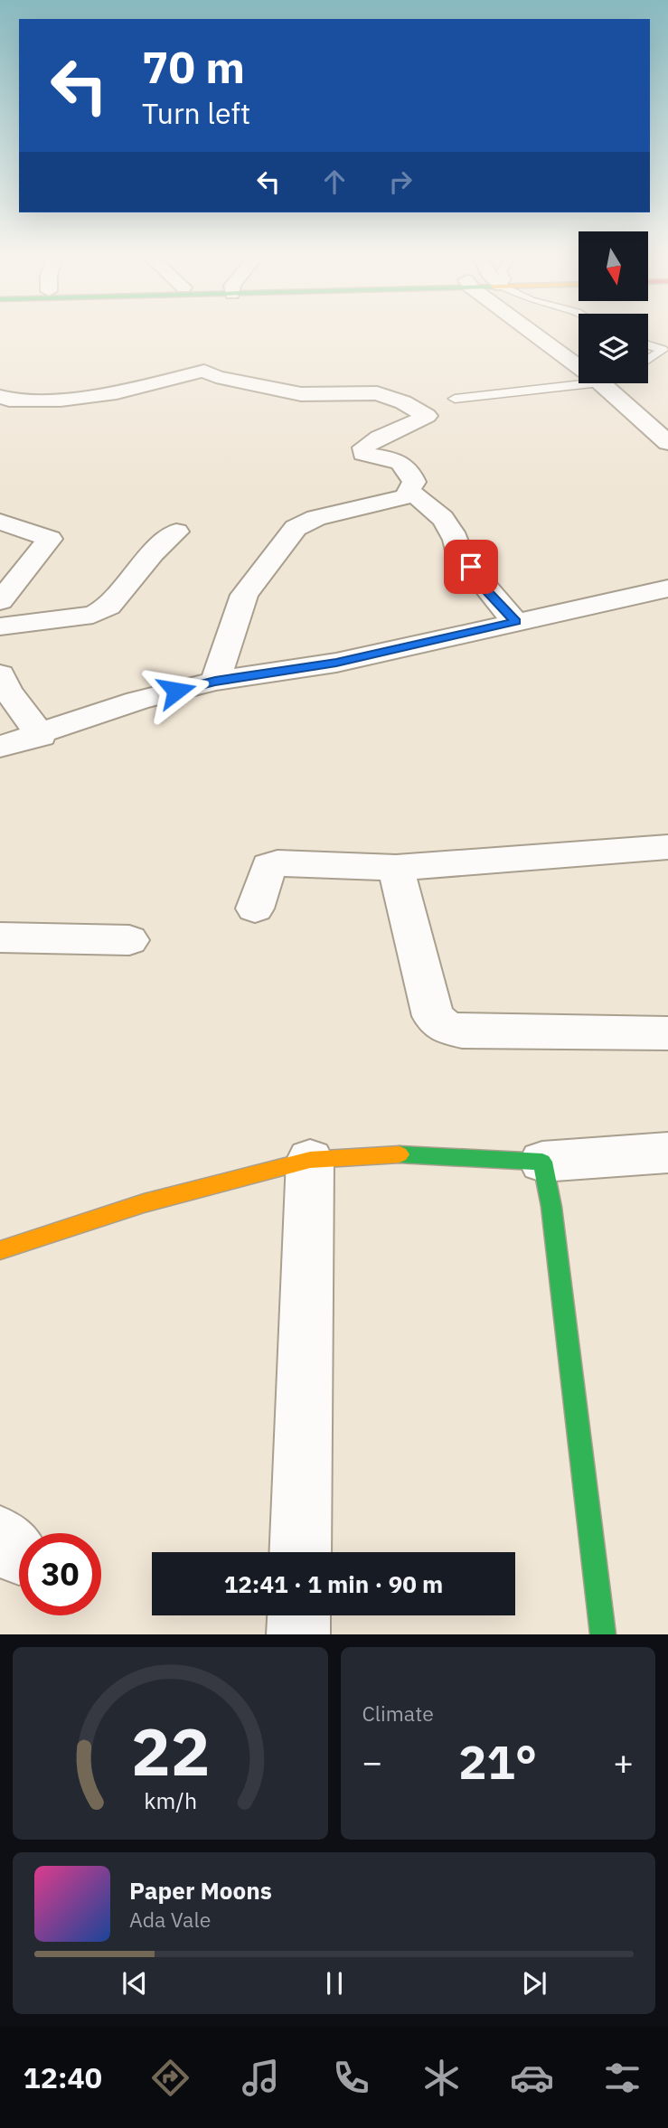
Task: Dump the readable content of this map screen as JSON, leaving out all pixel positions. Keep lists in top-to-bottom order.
{
  "north": "bottom",
  "page": {
    "turn": ["70 m", "Turn left"],
    "limit": "30",
    "trip": "12:41 · 1 min · 90 m",
    "tile": "Climate",
    "heat": ["−", "21°", "+"],
    "song": ["Paper Moons", "Ada Vale"],
    "tabs": "12:40",
    "gauge": ["22", "km/h"]
  }
}
